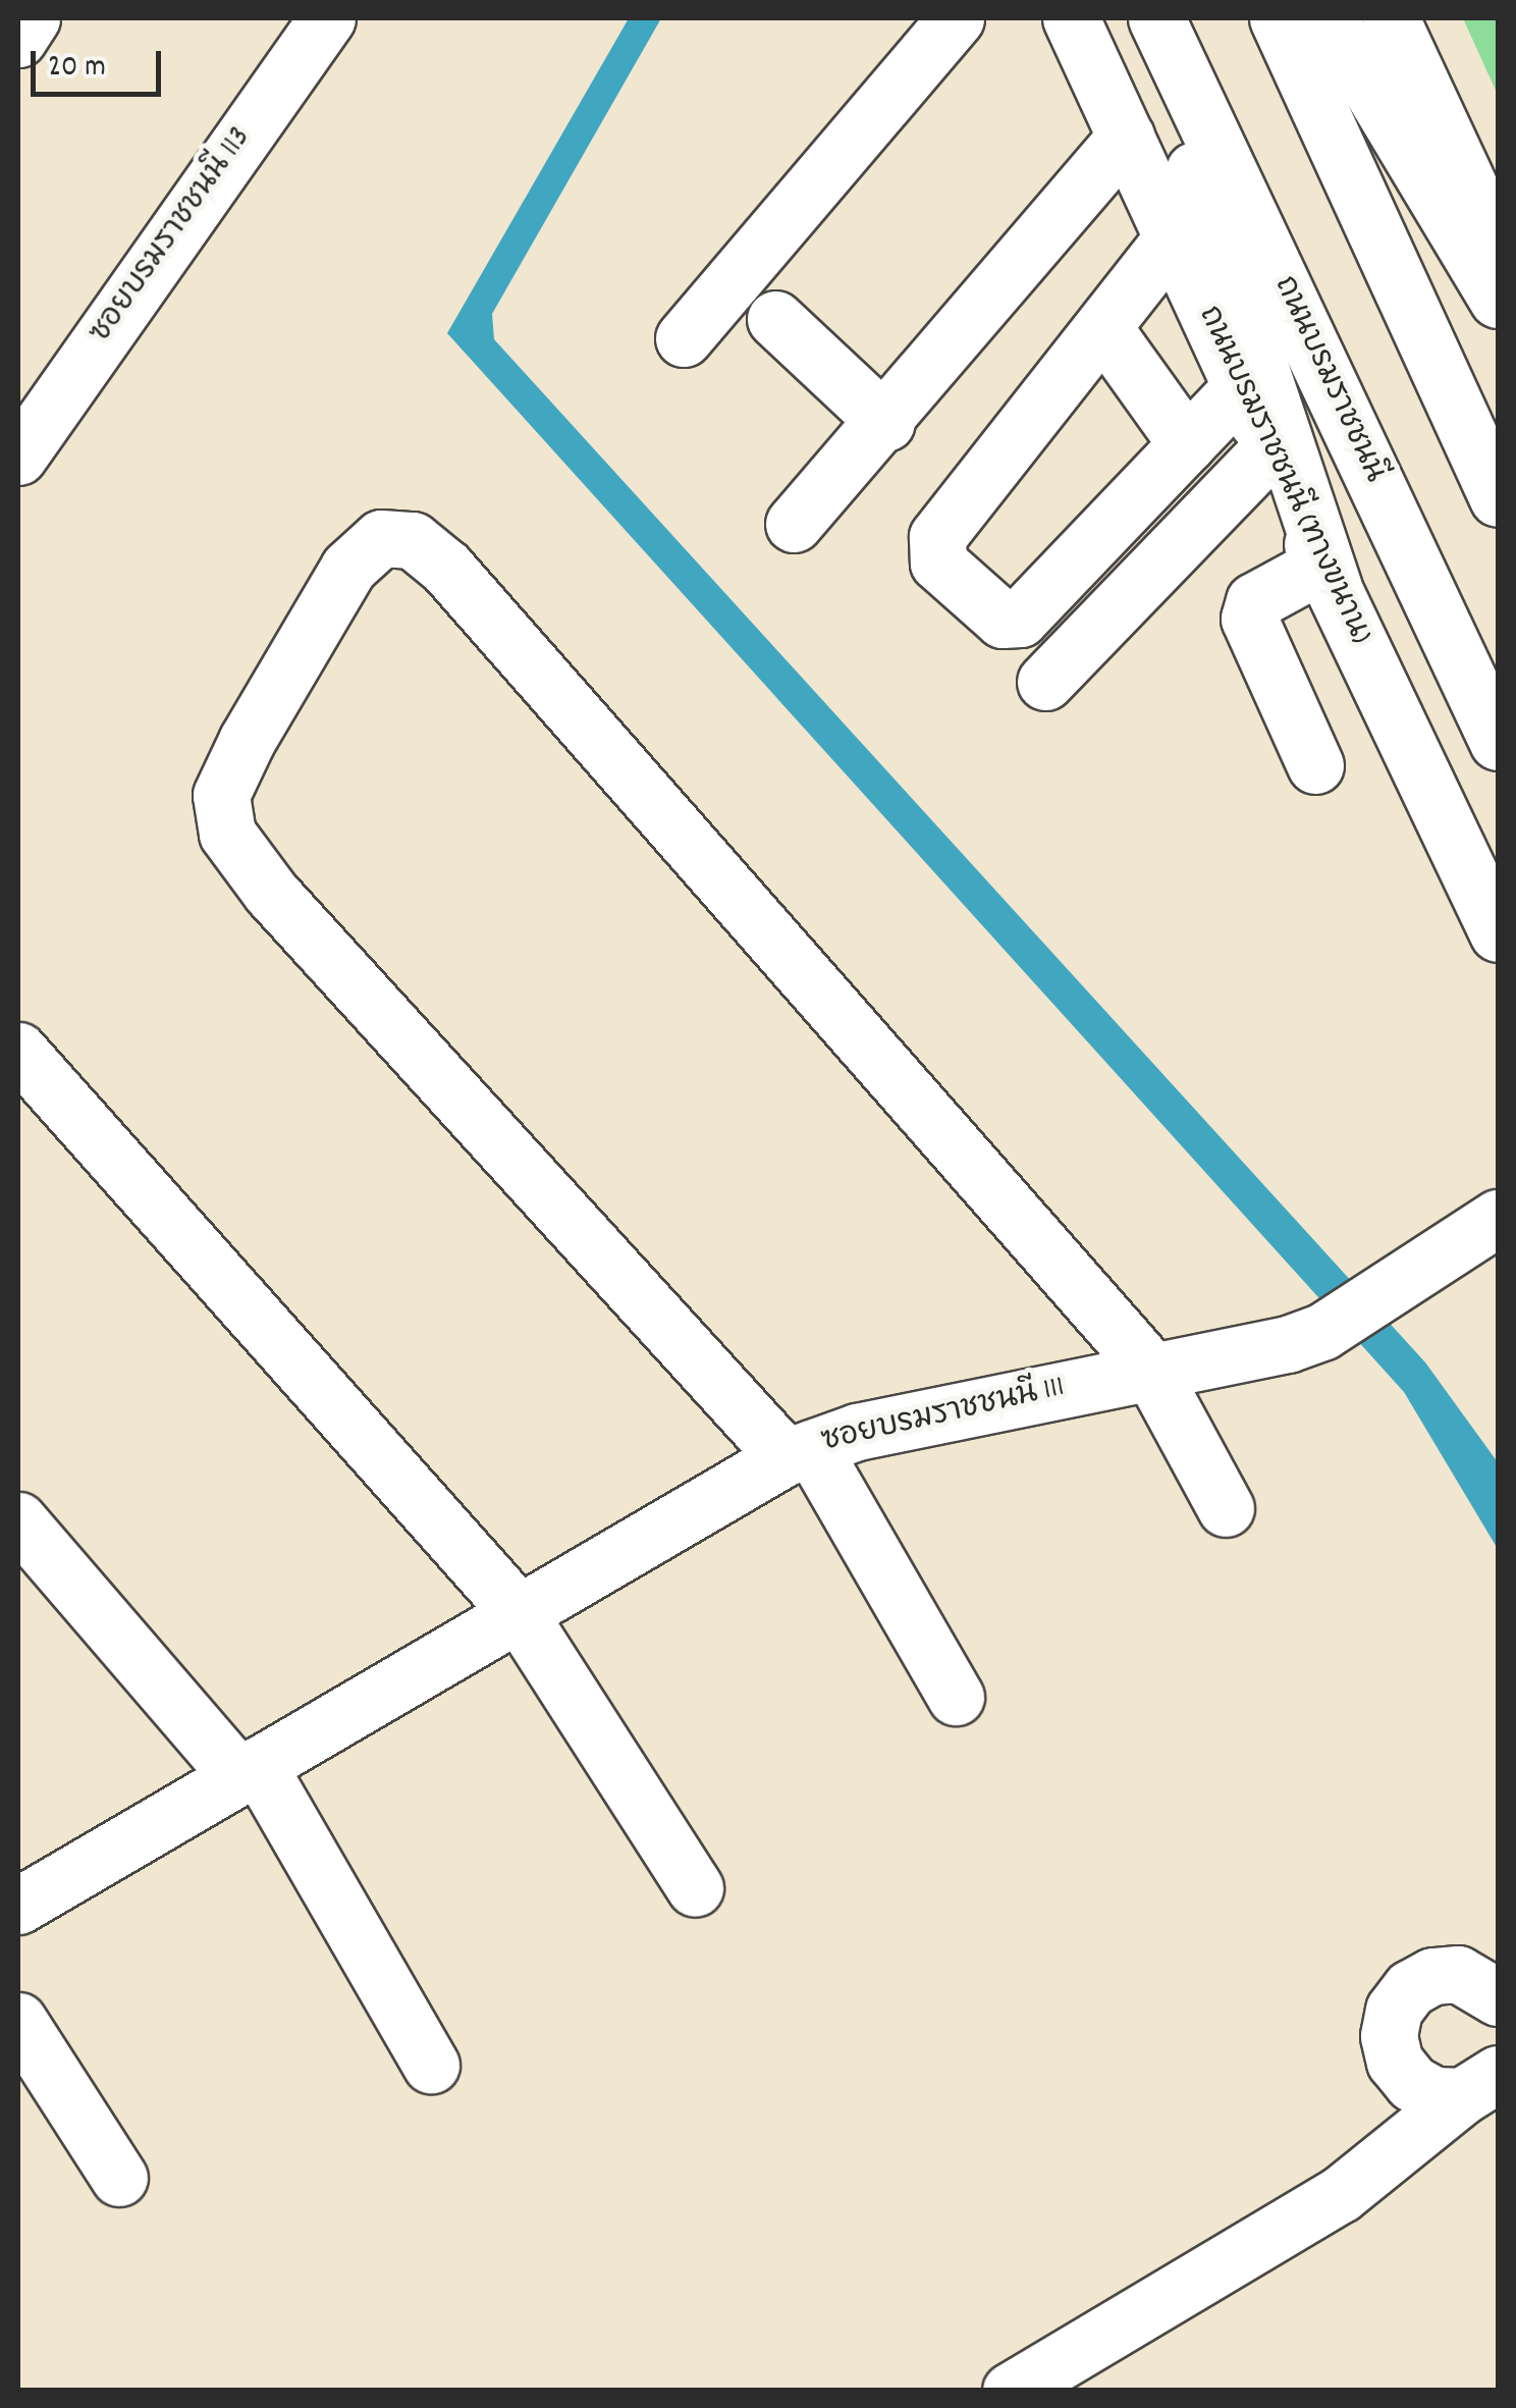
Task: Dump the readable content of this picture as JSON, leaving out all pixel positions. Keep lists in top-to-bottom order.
{
  "streets": {
    "main road": [
      "ซอยบรมราชชนนี 113",
      "ถนนบรมราชชนนี",
      "ถนนบรมราชชนนี (ทางขนาน)",
      "ซอยบรมราชชนนี 111"
    ]
  },
  "scale_bar": "20 m"
}
